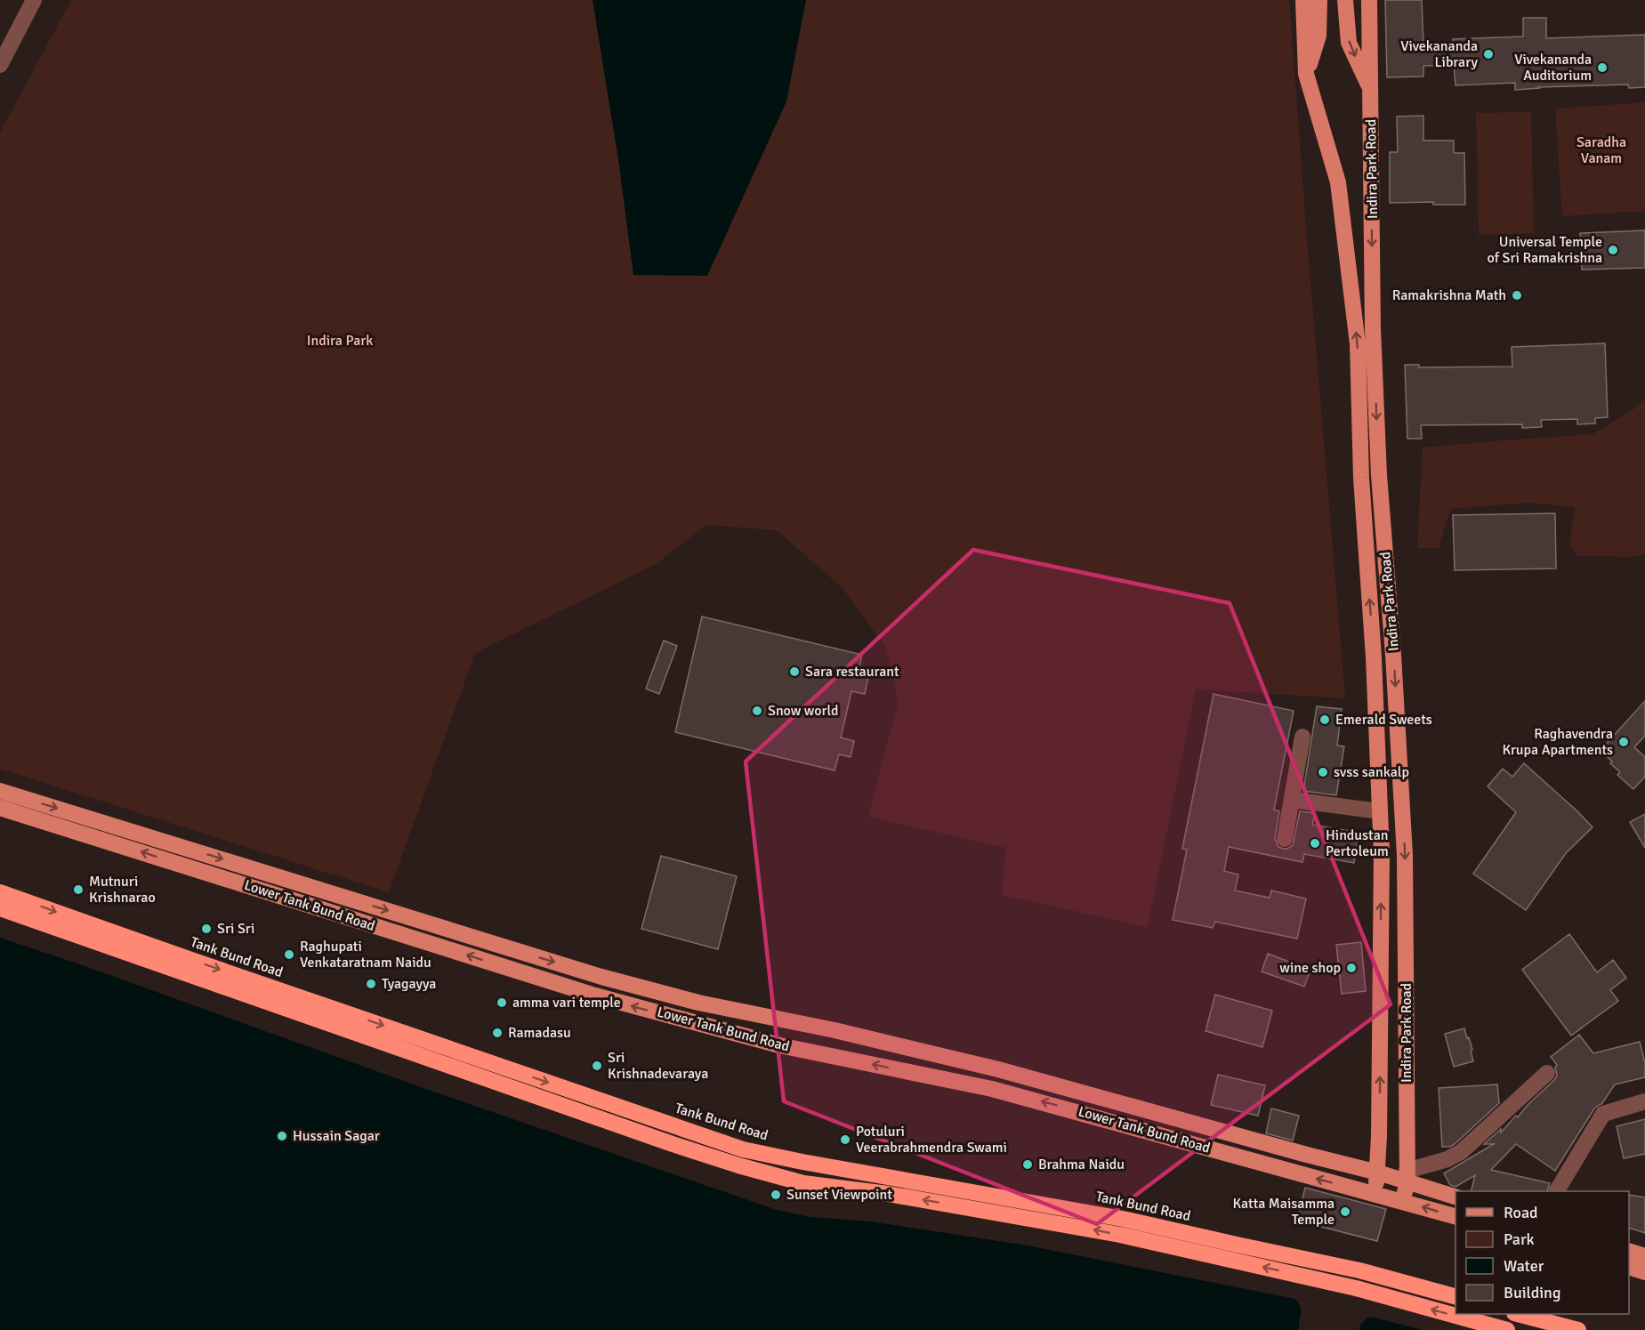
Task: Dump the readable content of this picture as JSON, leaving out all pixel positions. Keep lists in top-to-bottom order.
{
  "streets": {
    "highway": ["Tank Bund Road"],
    "main road": ["Indira Park Road", "Lower Tank Bund Road"]
  },
  "crossings": [
    ["Indira Park Road", "Lower Tank Bund Road"]
  ],
  "parks": ["Saradha Vanam", "Indira Park"],
  "places": [
    "Vivekananda Library",
    "Vivekananda Auditorium",
    "Universal Temple of Sri Ramakrishna",
    "Ramakrishna Math",
    "Sara restaurant",
    "Snow world",
    "Emerald Sweets",
    "Raghavendra Krupa Apartments",
    "svss sankalp",
    "Hindustan Pertoleum",
    "Mutnuri Krishnarao",
    "Sri Sri",
    "Raghupati Venkataratnam Naidu",
    "wine shop",
    "Tyagayya",
    "amma vari temple",
    "Ramadasu",
    "Sri Krishnadevaraya",
    "Hussain Sagar",
    "Potuluri Veerabrahmendra Swami",
    "Brahma Naidu",
    "Sunset Viewpoint",
    "Katta Maisamma Temple"
  ],
  "legend": [
    "Road",
    "Park",
    "Water",
    "Building"
  ]
}
